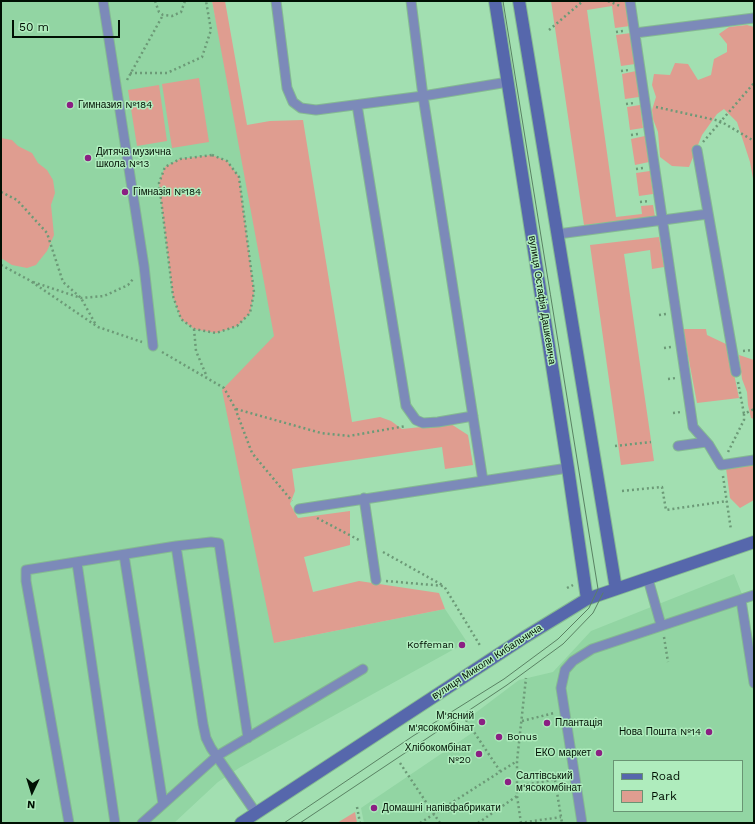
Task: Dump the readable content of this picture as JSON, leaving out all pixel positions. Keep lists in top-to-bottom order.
{
  "streets": {
    "street": ["вулиця Остафія Дашкевича", "вулиця Миколи Кибальчича"]
  },
  "crossings": [
    ["вулиця Остафія Дашкевича", "вулиця Миколи Кибальчича"]
  ],
  "places": [
    "Гимназия №184",
    "Дитяча музична школа №13",
    "Гімназія №184",
    "Koffeman",
    "М'ясний м'ясокомбінат",
    "Плантація",
    "Нова Пошта №14",
    "Bonus",
    "ЕКО маркет",
    "Хлібокомбінат №20",
    "Салтівський м'ясокомбінат",
    "Домашні напівфабрикати"
  ],
  "legend": ["Road", "Park"],
  "scale_bar": "50 m",
  "north": "bottom"
}
